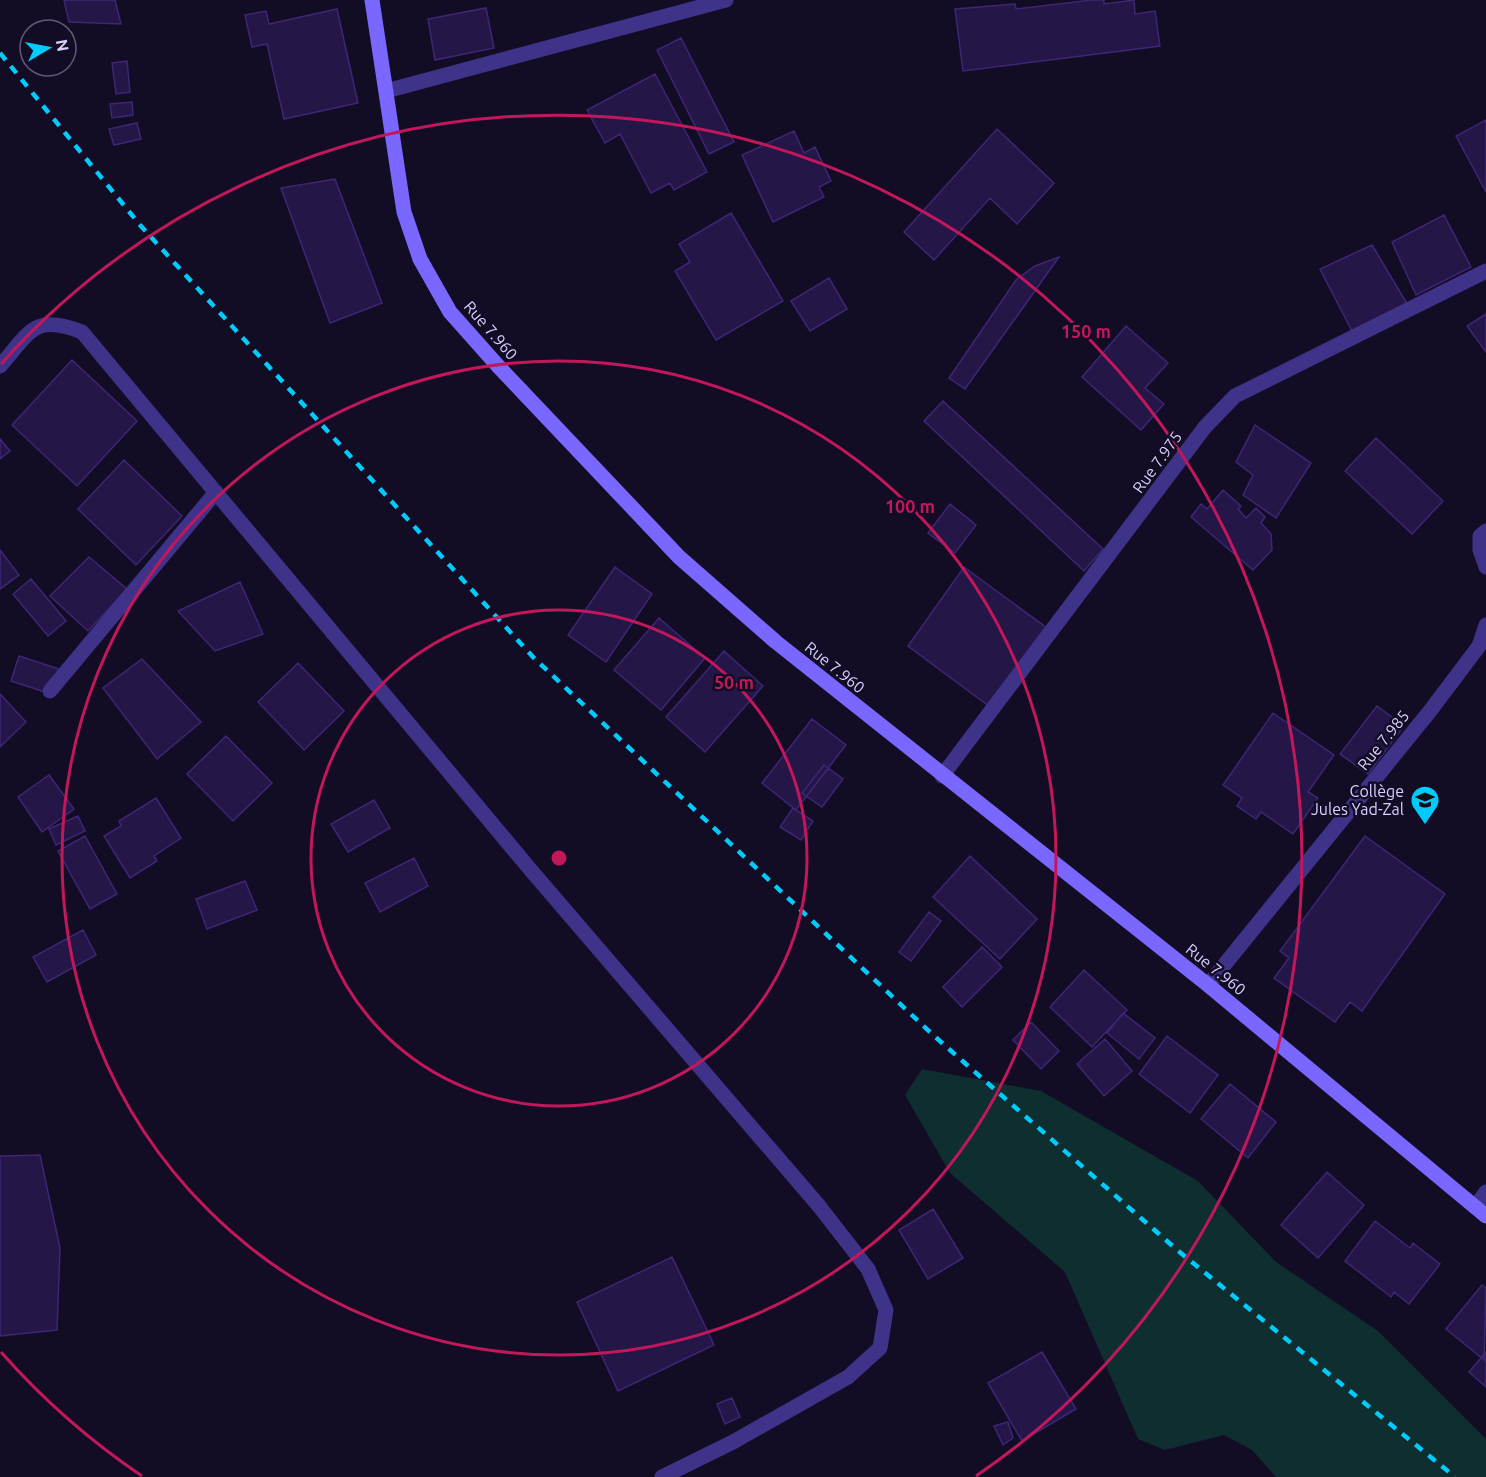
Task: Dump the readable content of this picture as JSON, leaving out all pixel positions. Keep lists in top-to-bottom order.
{
  "streets": {
    "street": ["Rue 7.960", "Rue 7.975", "Rue 7.985"]
  },
  "crossings": [
    ["Rue 7.960", "Rue 7.975"],
    ["Rue 7.960", "Rue 7.985"]
  ],
  "places": {
    "school or university": ["Collège Jules Yad-Zal"]
  },
  "north": "right",
  "rings": ["150 m", "100 m", "50 m"]
}
